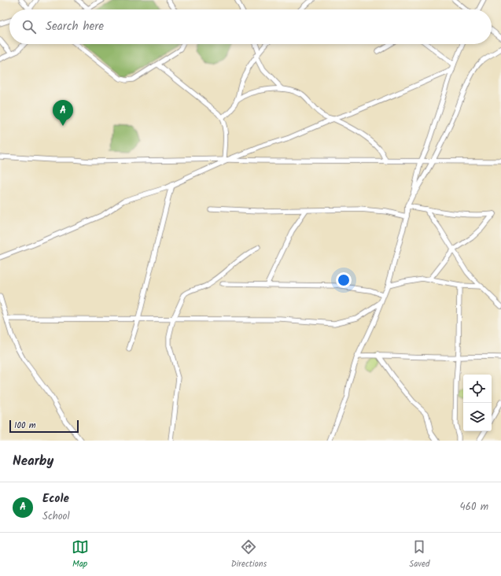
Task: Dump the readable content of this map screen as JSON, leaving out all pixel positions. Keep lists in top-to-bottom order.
{
  "scale_bar": "100 m",
  "page": {
    "search": "Search here",
    "pins": "A",
    "scale": "100 m",
    "heading": "Nearby",
    "list": [
      {
        "mark": "A",
        "name": "Ecole",
        "note": "School",
        "value": "460 m"
      }
    ],
    "nav": ["Map", "Directions", "Saved"]
  }
}
